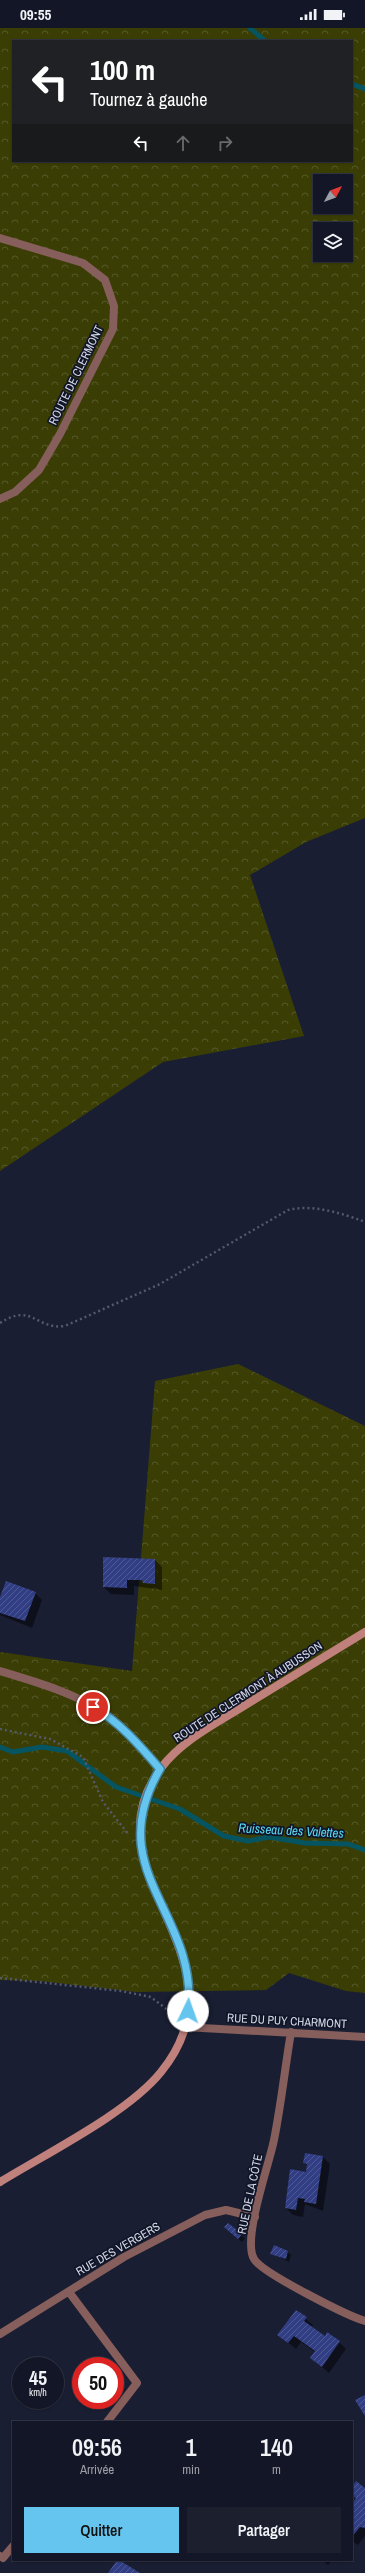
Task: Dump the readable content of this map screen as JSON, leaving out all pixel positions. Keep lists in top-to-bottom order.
{
  "streets": {
    "main road": ["ROUTE DE CLERMONT À AUBUSSON"],
    "street": [
      "ROUTE DE CLERMONT",
      "RUE DU PUY CHARMONT",
      "RUE DE LA CÔTE",
      "RUE DES VERGERS"
    ]
  },
  "crossings": [
    ["ROUTE DE CLERMONT À AUBUSSON", "RUE DU PUY CHARMONT"],
    ["RUE DU PUY CHARMONT", "RUE DE LA CÔTE"],
    ["RUE DE LA CÔTE", "RUE DES VERGERS"]
  ],
  "water": ["Ruisseau des Valettes"],
  "north": "top right",
  "page": {
    "status": "09:55",
    "turn": ["100 m", "Tournez à gauche"],
    "speed": "45 km/h",
    "limit": "50",
    "eta": [
      "09:56",
      "Arrivée",
      "1",
      "min",
      "140",
      "m"
    ],
    "buttons": ["Quitter", "Partager"]
  }
}
